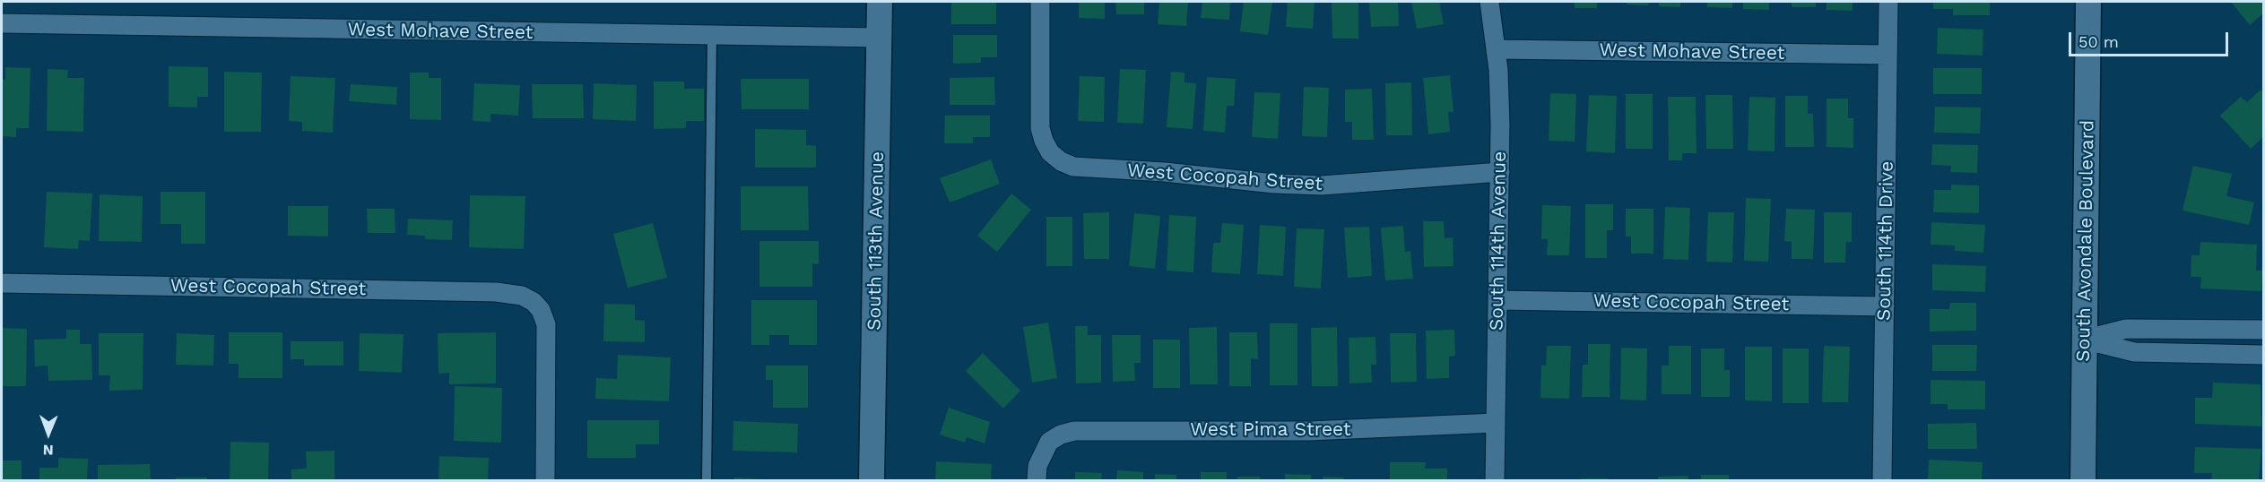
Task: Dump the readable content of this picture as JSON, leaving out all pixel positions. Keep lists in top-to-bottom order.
{
  "streets": {
    "main road": ["South 113th Avenue", "South Avondale Boulevard"],
    "street": [
      "West Mohave Street",
      "West Cocopah Street",
      "South 114th Avenue",
      "South 114th Drive",
      "West Pima Street"
    ]
  },
  "crossings": [
    ["West Mohave Street", "South 113th Avenue"],
    ["West Mohave Street", "South 114th Avenue"],
    ["West Mohave Street", "South 114th Drive"],
    ["West Cocopah Street", "South 114th Avenue"],
    ["West Cocopah Street", "South 114th Drive"],
    ["South 114th Avenue", "West Pima Street"]
  ],
  "scale_bar": "50 m",
  "north": "bottom"
}
